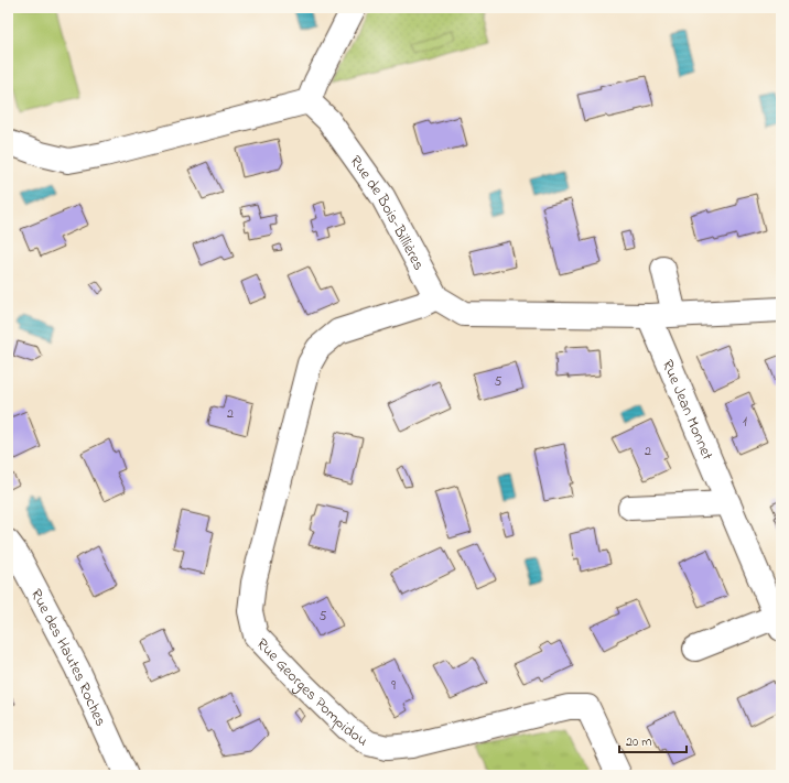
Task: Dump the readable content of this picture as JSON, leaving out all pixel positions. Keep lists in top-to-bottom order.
{
  "streets": {
    "street": [
      "Rue de Bois-Billières",
      "Rue Jean Monnet",
      "Rue des Hautes Roches",
      "Rue Georges Pompidou"
    ]
  },
  "crossings": [
    ["Rue de Bois-Billières", "Rue Georges Pompidou"]
  ],
  "house_numbers": [
    "5",
    "2",
    "1",
    "2",
    "5",
    "9"
  ],
  "scale_bar": "20 m"
}
